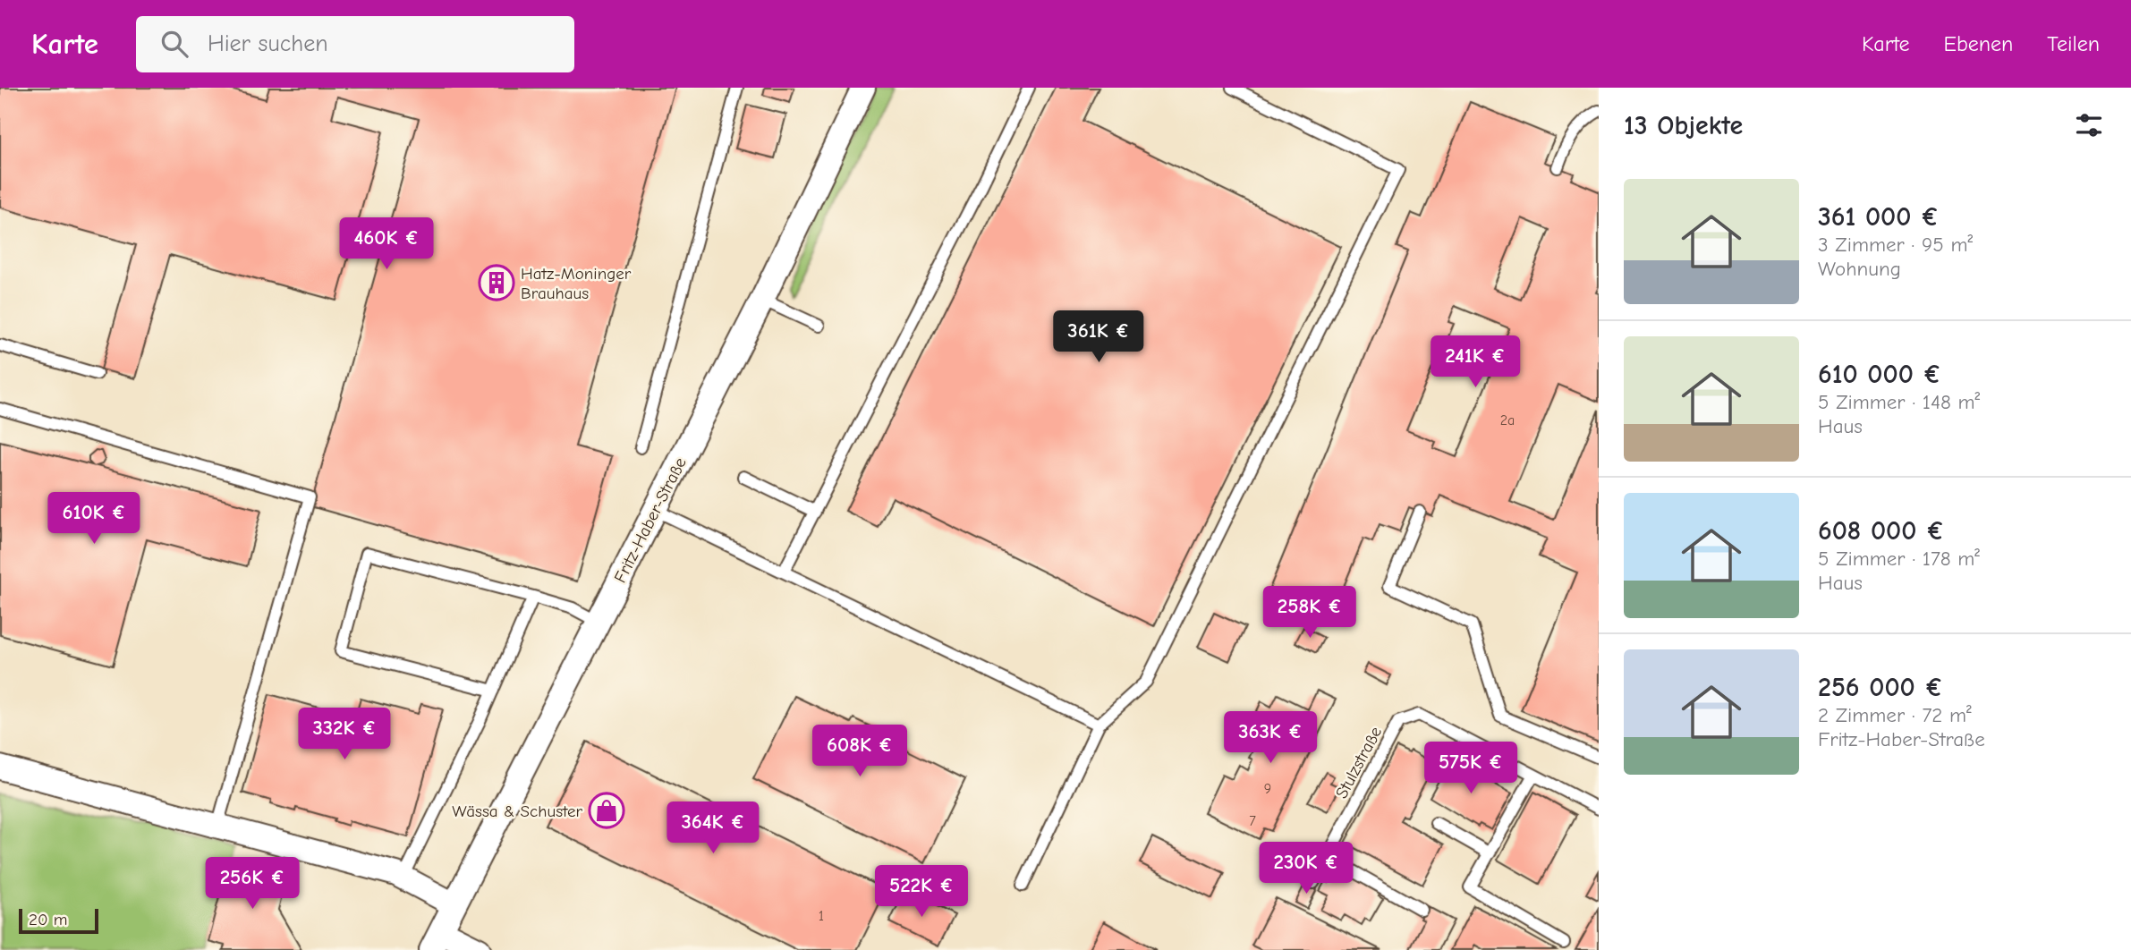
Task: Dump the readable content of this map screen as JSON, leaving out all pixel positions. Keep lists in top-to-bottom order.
{
  "streets": {
    "street": ["Fritz-Haber-Straße"],
    "lane": ["Stulzstraße"]
  },
  "places": {
    "building": ["Hatz-Moninger Brauhaus"],
    "shop": ["Wässa & Schuster"]
  },
  "house_numbers": [
    "2a",
    "9",
    "7",
    "1"
  ],
  "scale_bar": "20 m",
  "page": {
    "header": "Karte",
    "search": "Hier suchen",
    "nav": ["Karte", "Ebenen", "Teilen"],
    "heading": "13 Objekte",
    "list": [
      {
        "name": "361 000 €",
        "note": "3 Zimmer · 95 m² · Wohnung"
      },
      {
        "name": "610 000 €",
        "note": "5 Zimmer · 148 m² · Haus"
      },
      {
        "name": "608 000 €",
        "note": "5 Zimmer · 178 m² · Haus"
      },
      {
        "name": "256 000 €",
        "note": "2 Zimmer · 72 m² · Fritz-Haber-Straße"
      }
    ],
    "price": [
      "460K €",
      "361K €",
      "241K €",
      "610K €",
      "258K €",
      "332K €",
      "363K €",
      "608K €",
      "575K €",
      "364K €",
      "230K €",
      "256K €",
      "522K €"
    ],
    "scale": "20 m"
  }
}
